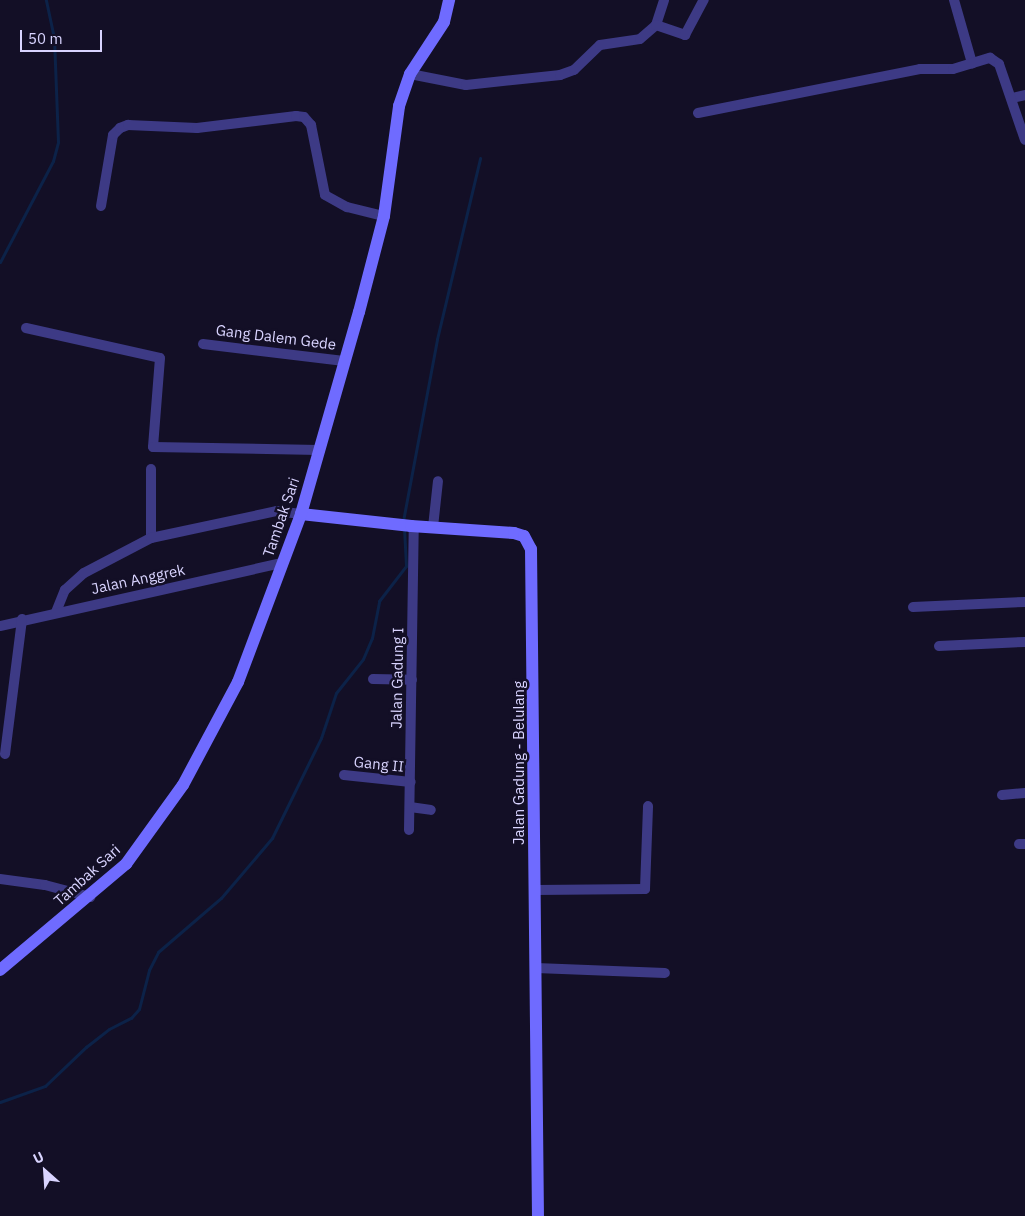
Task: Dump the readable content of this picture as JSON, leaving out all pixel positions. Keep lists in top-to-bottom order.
{
  "streets": {
    "street": [
      "Gang Dalem Gede",
      "Tambak Sari",
      "Jalan Anggrek",
      "Jalan Gadung I",
      "Jalan Gadung - Belulang",
      "Gang II"
    ]
  },
  "crossings": [
    ["Gang Dalem Gede", "Tambak Sari"],
    ["Tambak Sari", "Jalan Anggrek"],
    ["Tambak Sari", "Jalan Gadung - Belulang"],
    ["Jalan Gadung I", "Jalan Gadung - Belulang"],
    ["Jalan Gadung I", "Gang II"]
  ],
  "scale_bar": "50 m",
  "north": "top left"
}
